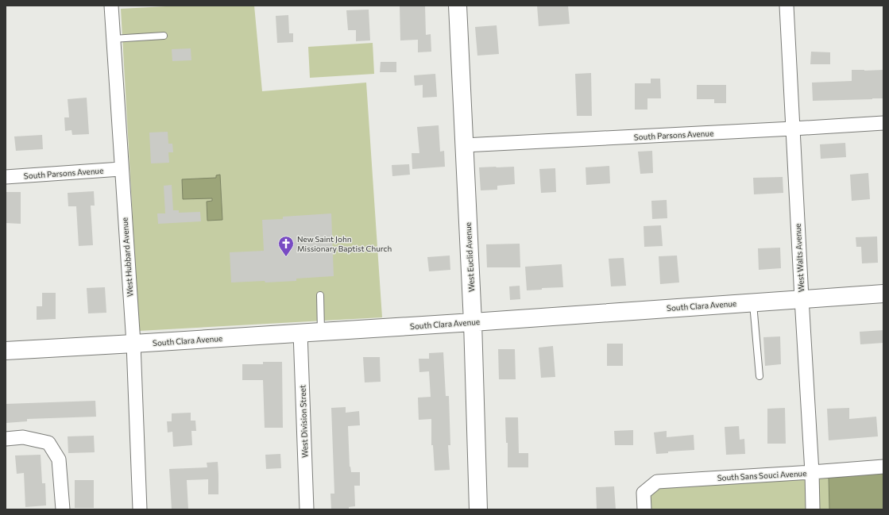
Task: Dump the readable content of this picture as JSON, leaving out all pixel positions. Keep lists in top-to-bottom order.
{
  "streets": {
    "street": [
      "South Parsons Avenue",
      "West Hubbard Avenue",
      "West Euclid Avenue",
      "West Walts Avenue",
      "South Clara Avenue",
      "West Division Street",
      "South Sans Souci Avenue"
    ]
  },
  "crossings": [
    ["South Parsons Avenue", "West Hubbard Avenue"],
    ["South Parsons Avenue", "West Euclid Avenue"],
    ["South Parsons Avenue", "West Walts Avenue"],
    ["West Hubbard Avenue", "South Clara Avenue"],
    ["West Euclid Avenue", "South Clara Avenue"],
    ["West Walts Avenue", "South Clara Avenue"],
    ["West Walts Avenue", "South Sans Souci Avenue"],
    ["South Clara Avenue", "West Division Street"]
  ],
  "places": {
    "church": ["New Saint John Missionary Baptist Church"]
  }
}
